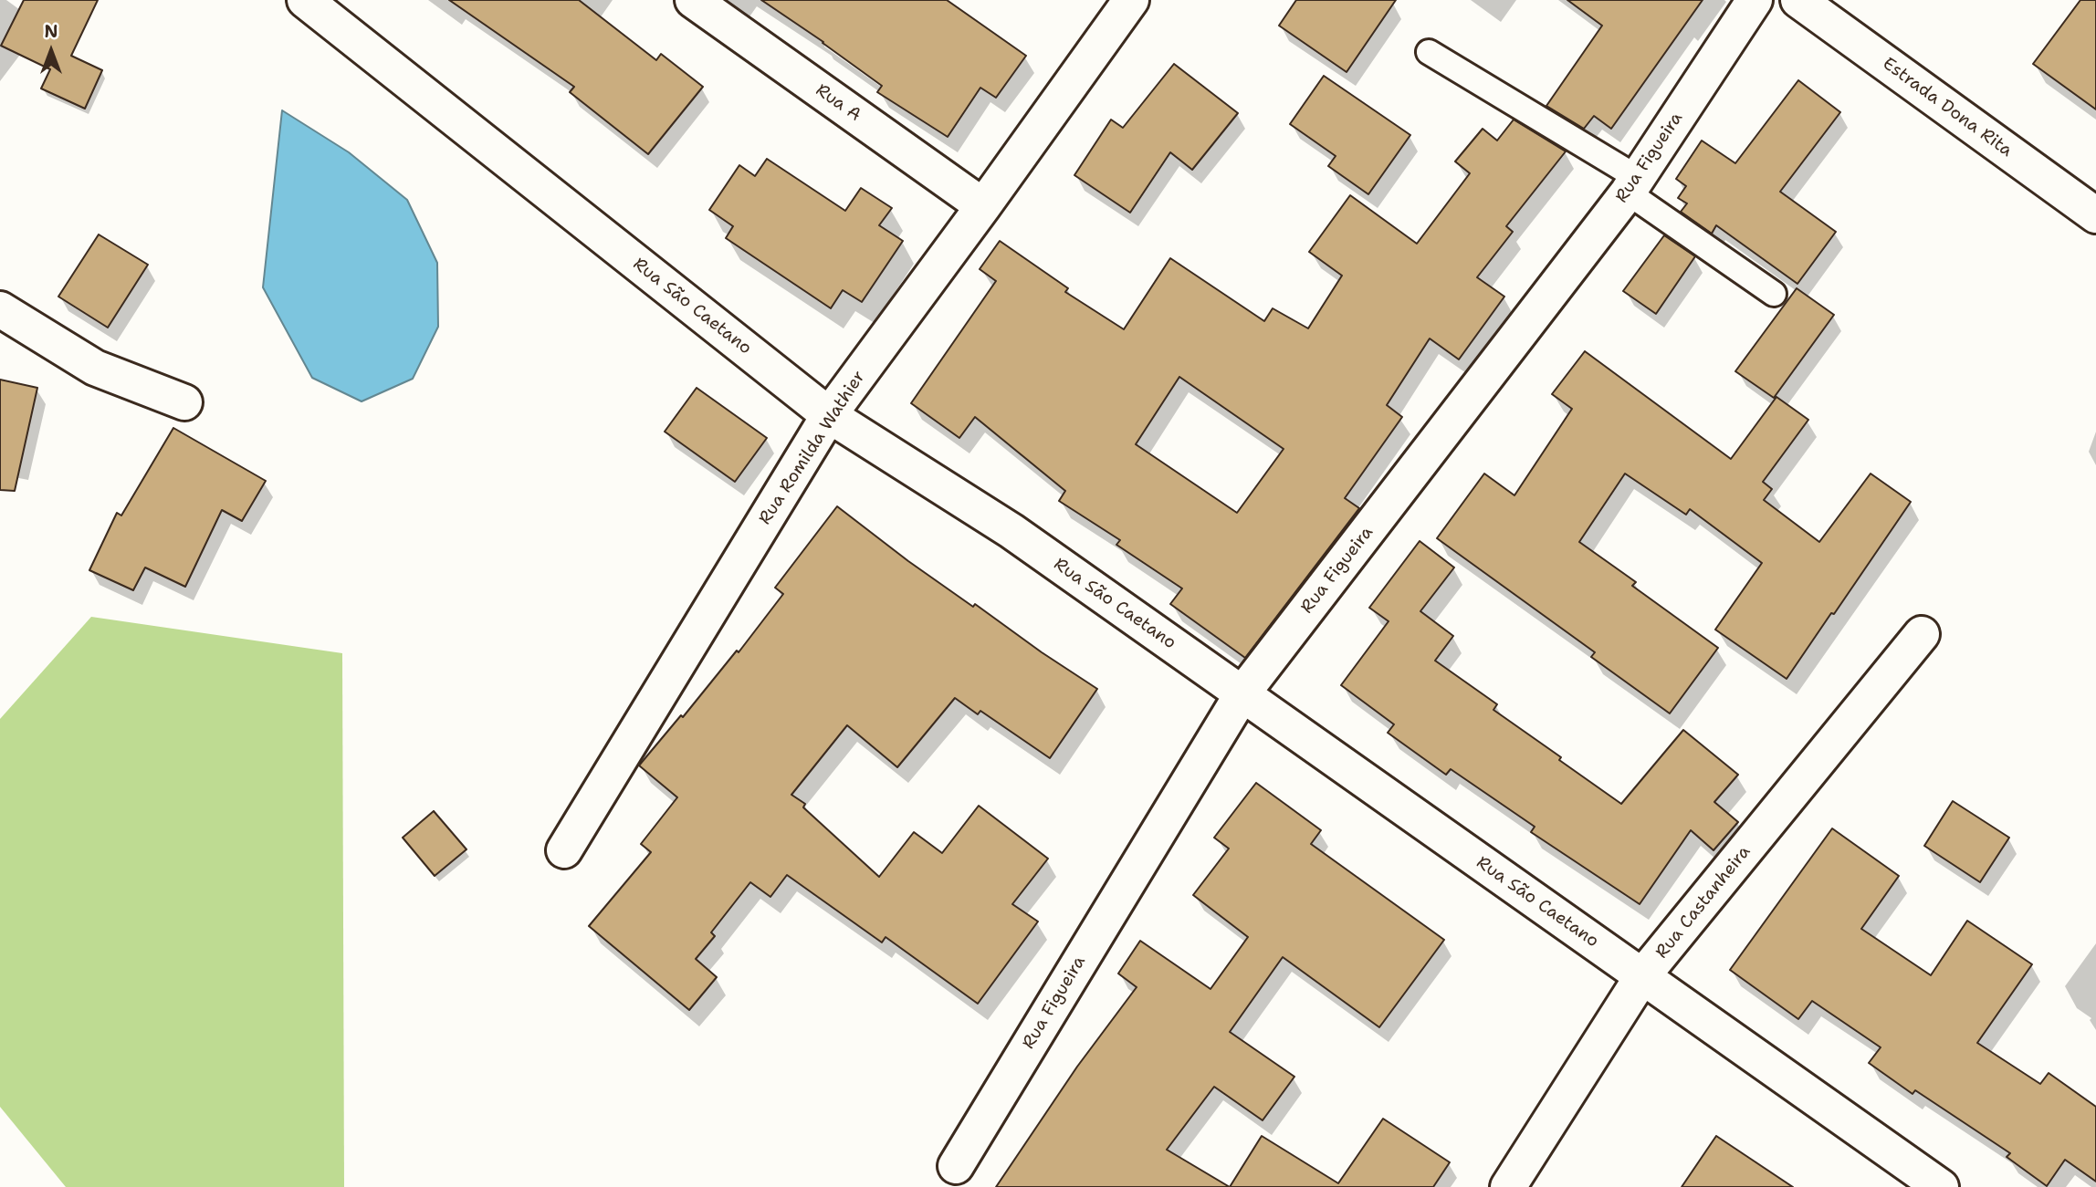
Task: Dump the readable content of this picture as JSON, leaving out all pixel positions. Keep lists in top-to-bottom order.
{
  "streets": {
    "street": [
      "Rua A",
      "Estrada Dona Rita",
      "Rua Figueira",
      "Rua São Caetano",
      "Rua Romilda Wathier",
      "Rua Castanheira"
    ]
  },
  "crossings": [
    ["Rua A", "Rua Romilda Wathier"],
    ["Rua Figueira", "Rua São Caetano"],
    ["Rua São Caetano", "Rua Romilda Wathier"],
    ["Rua São Caetano", "Rua Castanheira"]
  ],
  "north": "top"
}
